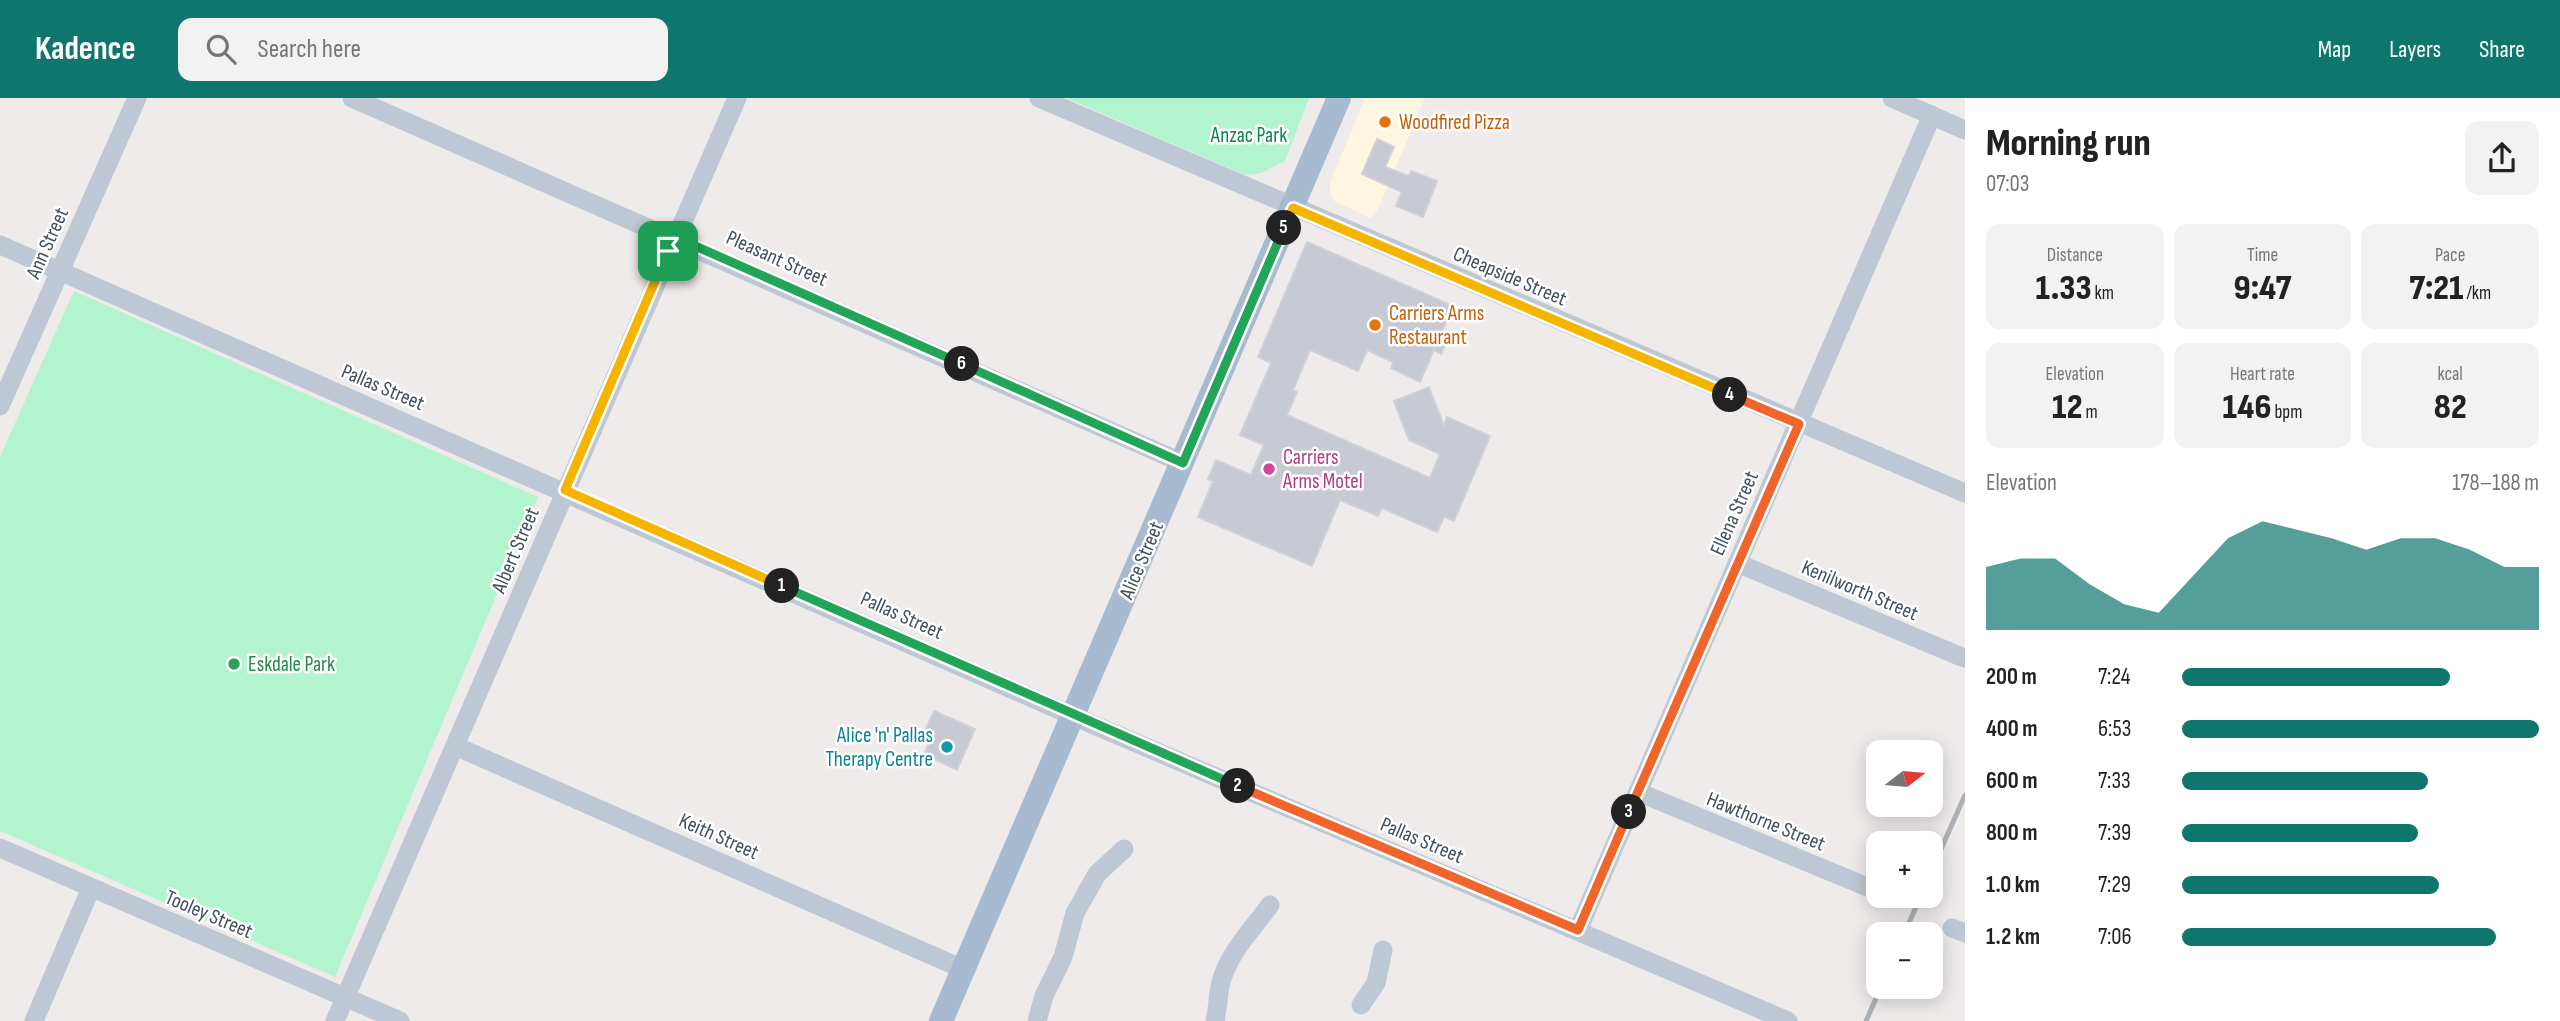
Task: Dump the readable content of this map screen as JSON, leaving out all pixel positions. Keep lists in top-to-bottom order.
{
  "streets": {
    "main road": ["Alice Street"],
    "street": [
      "Ann Street",
      "Pleasant Street",
      "Cheapside Street",
      "Pallas Street",
      "Ellena Street",
      "Albert Street",
      "Kenilworth Street",
      "Hawthorne Street",
      "Keith Street",
      "Tooley Street"
    ]
  },
  "crossings": [
    ["Ann Street", "Pallas Street"],
    ["Pleasant Street", "Albert Street"],
    ["Pleasant Street", "Alice Street"],
    ["Cheapside Street", "Ellena Street"],
    ["Cheapside Street", "Alice Street"],
    ["Pallas Street", "Ellena Street"],
    ["Pallas Street", "Albert Street"],
    ["Pallas Street", "Alice Street"],
    ["Ellena Street", "Kenilworth Street"],
    ["Ellena Street", "Hawthorne Street"],
    ["Albert Street", "Keith Street"],
    ["Albert Street", "Tooley Street"],
    ["Alice Street", "Keith Street"]
  ],
  "parks": ["Anzac Park"],
  "places": [
    "Woodfired Pizza",
    "Carriers Arms Restaurant",
    "Carriers Arms Motel",
    "Eskdale Park",
    "Alice 'n' Pallas Therapy Centre"
  ],
  "north": "right",
  "page": {
    "header": "Kadence",
    "search": "Search here",
    "nav": ["Map", "Layers", "Share"],
    "heading": ["Morning run", "07:03"],
    "pins": [
      "5",
      "6",
      "4",
      "1",
      "2",
      "3"
    ],
    "stats": [
      ["Distance", "1.33 km"],
      ["Time", "9:47"],
      ["Pace", "7:21 /km"],
      ["Elevation", "12 m"],
      ["Heart rate", "146 bpm"],
      ["kcal", "82"]
    ],
    "chart": ["Elevation", "178–188 m"],
    "list": [
      {
        "name": "200 m",
        "note": "7:24"
      },
      {
        "name": "400 m",
        "note": "6:53"
      },
      {
        "name": "600 m",
        "note": "7:33"
      },
      {
        "name": "800 m",
        "note": "7:39"
      },
      {
        "name": "1.0 km",
        "note": "7:29"
      },
      {
        "name": "1.2 km",
        "note": "7:06"
      }
    ],
    "map_buttons": ["+", "−"]
  }
}
